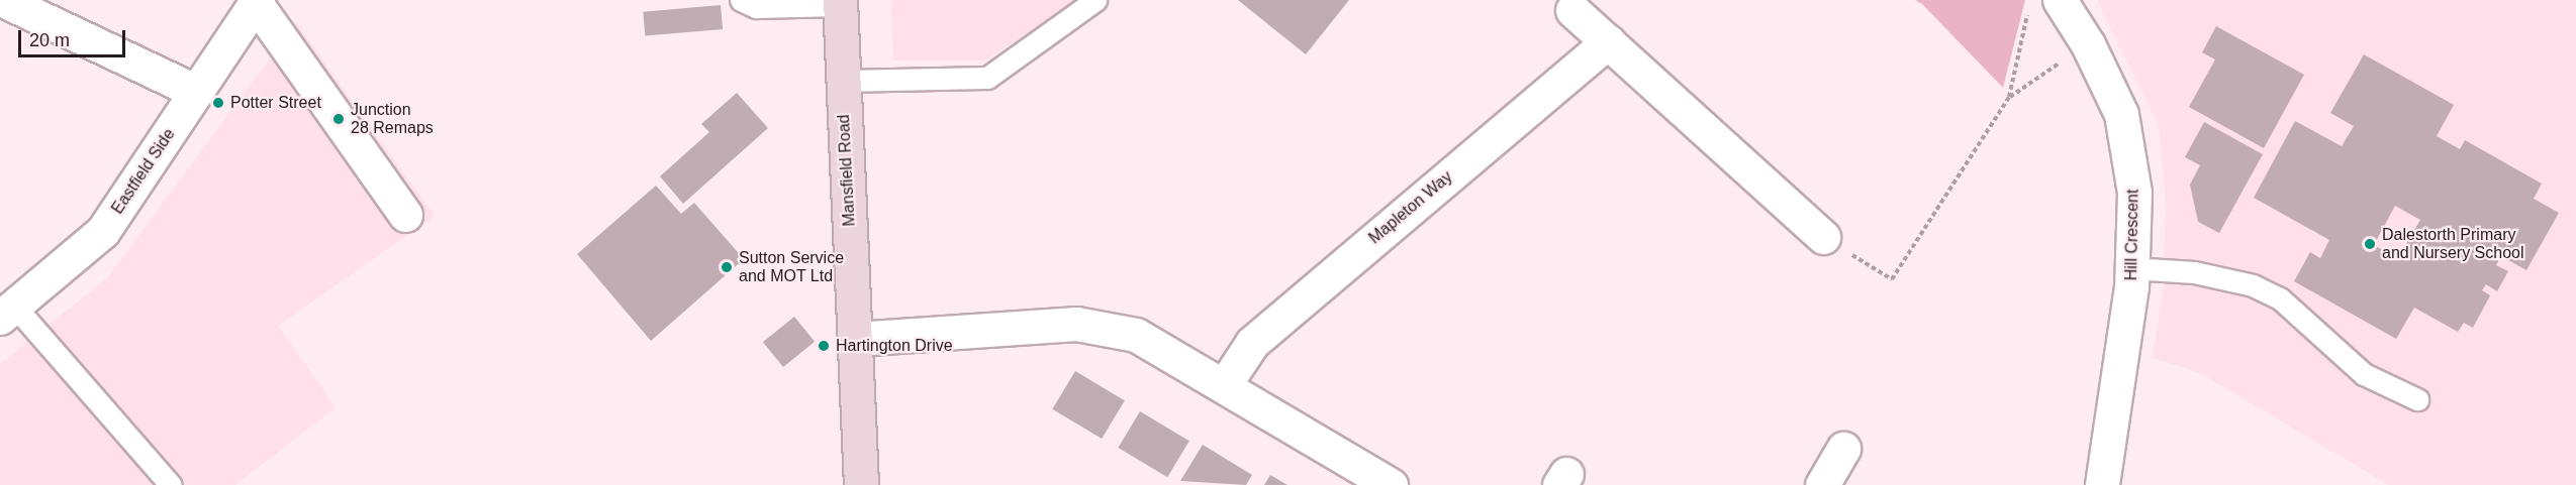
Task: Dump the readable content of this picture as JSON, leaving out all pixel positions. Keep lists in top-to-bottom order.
{
  "streets": {
    "main road": ["Mansfield Road"],
    "street": ["Eastfield Side", "Mapleton Way", "Hill Crescent"]
  },
  "places": [
    "Potter Street",
    "Junction 28 Remaps",
    "Dalestorth Primary and Nursery School",
    "Sutton Service and MOT Ltd",
    "Hartington Drive"
  ],
  "scale_bar": "20 m"
}
